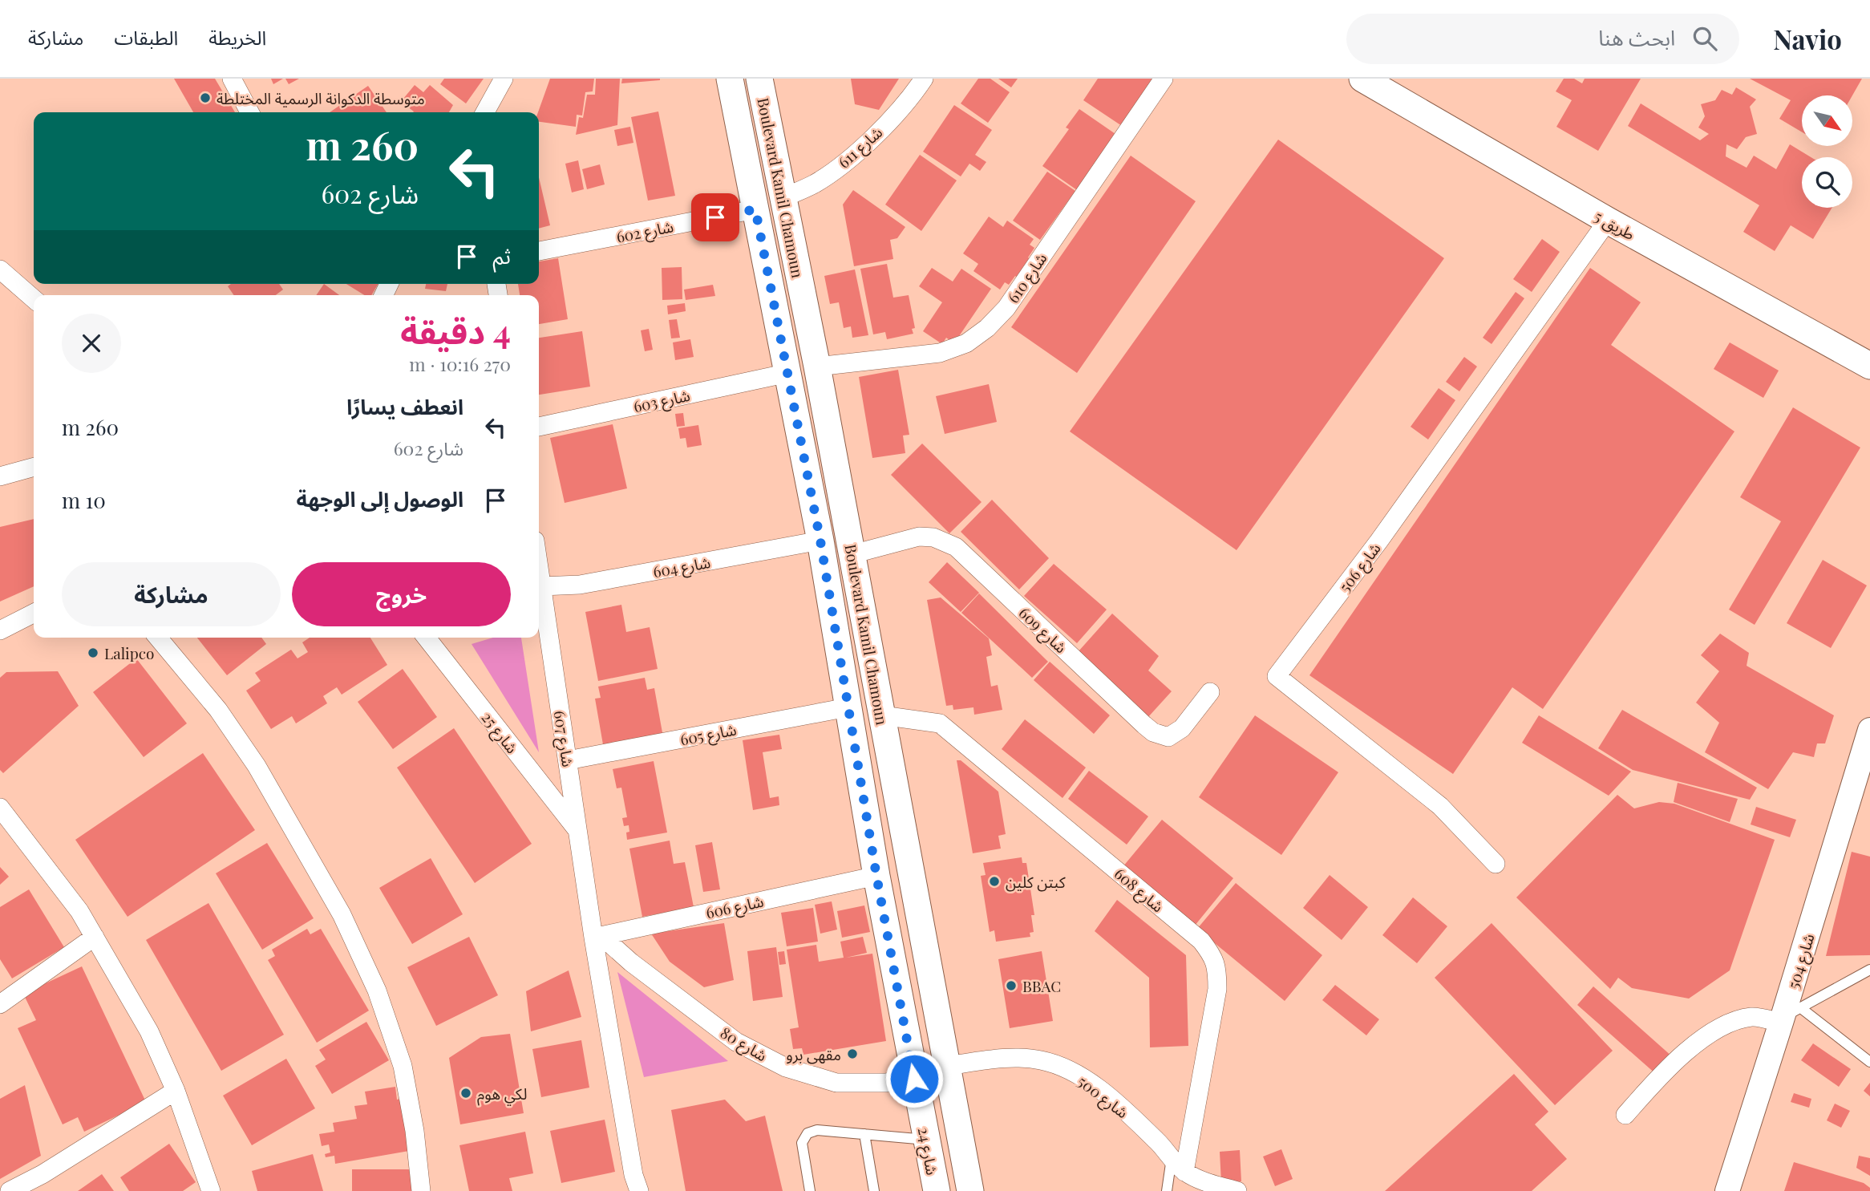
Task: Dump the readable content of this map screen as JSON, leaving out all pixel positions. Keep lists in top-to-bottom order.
{
  "streets": {
    "main road": ["Boulevard Kamil Chamoun", "طريق 5", "شارع 24"],
    "street": [
      "شارع 611",
      "شارع 602",
      "شارع 610",
      "شارع 603",
      "شارع 604",
      "شارع 506",
      "شارع 609",
      "شارع 25",
      "شارع 605",
      "شارع 607",
      "شارع 608",
      "شارع 606",
      "شارع 504",
      "شارع 80",
      "شارع 500"
    ]
  },
  "crossings": [
    ["شارع 611", "Boulevard Kamil Chamoun"],
    ["Boulevard Kamil Chamoun", "شارع 602"],
    ["Boulevard Kamil Chamoun", "شارع 610"],
    ["Boulevard Kamil Chamoun", "شارع 603"],
    ["Boulevard Kamil Chamoun", "شارع 604"],
    ["Boulevard Kamil Chamoun", "شارع 609"],
    ["Boulevard Kamil Chamoun", "شارع 605"],
    ["Boulevard Kamil Chamoun", "شارع 608"],
    ["Boulevard Kamil Chamoun", "شارع 606"],
    ["Boulevard Kamil Chamoun", "شارع 80"],
    ["Boulevard Kamil Chamoun", "شارع 500"],
    ["Boulevard Kamil Chamoun", "شارع 24"],
    ["طريق 5", "شارع 506"],
    ["شارع 604", "شارع 607"],
    ["شارع 25", "شارع 607"],
    ["شارع 605", "شارع 607"],
    ["شارع 607", "شارع 606"],
    ["شارع 607", "شارع 80"],
    ["شارع 608", "شارع 500"],
    ["شارع 606", "شارع 80"],
    ["شارع 80", "شارع 24"]
  ],
  "places": [
    "متوسطة الدكوانة الرسمية المختلطة",
    "Lalipco",
    "كبتن كلين",
    "BBAC",
    "مقهى برو",
    "لكي هوم"
  ],
  "north": "bottom right",
  "page": {
    "header": "Navio",
    "search": "ابحث هنا",
    "nav": ["الخريطة", "الطبقات", "مشاركة"],
    "turn": ["260 m", "شارع 602"],
    "then": "ثم",
    "heading": ["4 دقيقة", "270 m · 10:16"],
    "list": [
      {
        "name": "انعطف يسارًا",
        "note": "شارع 602",
        "value": "260 m"
      },
      {
        "name": "الوصول إلى الوجهة",
        "value": "10 m"
      }
    ],
    "buttons": ["خروج", "مشاركة"]
  }
}
